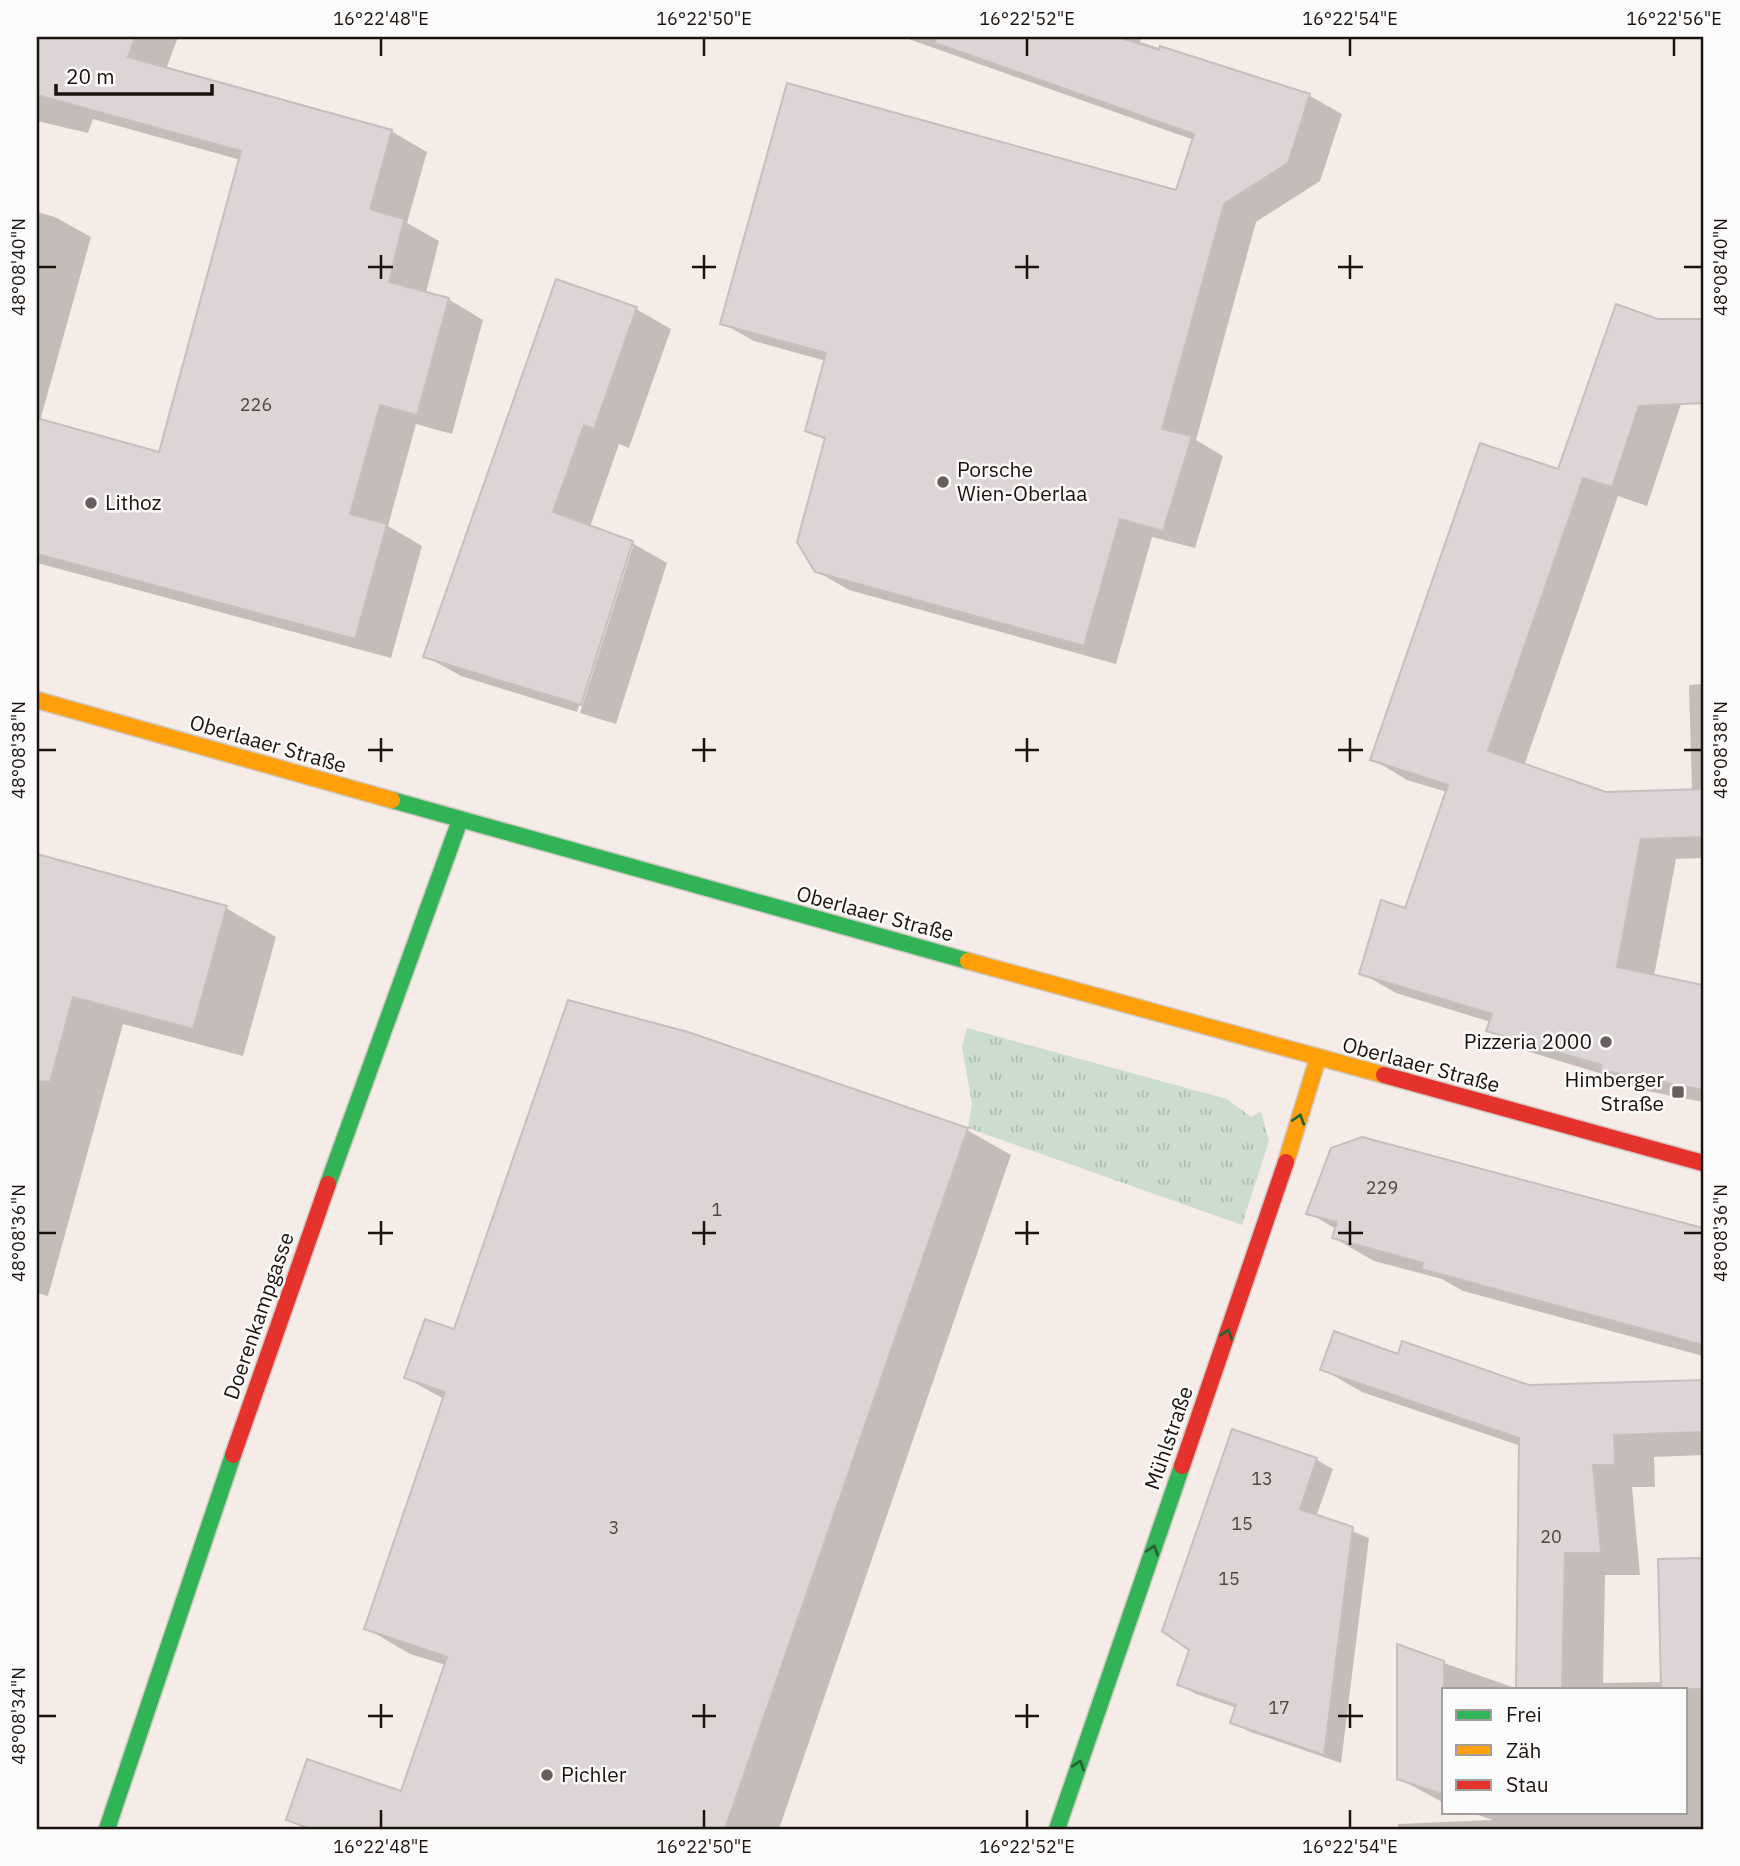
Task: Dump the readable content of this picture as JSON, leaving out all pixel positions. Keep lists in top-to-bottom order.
{
  "streets": {
    "street": ["Oberlaaer Straße", "Doerenkampgasse", "Mühlstraße"]
  },
  "crossings": [
    ["Oberlaaer Straße", "Doerenkampgasse"],
    ["Oberlaaer Straße", "Mühlstraße"]
  ],
  "one_way": ["Mühlstraße"],
  "places": {
    "other": [
      "Porsche Wien-Oberlaa",
      "Lithoz",
      "Pizzeria 2000",
      "Pichler"
    ],
    "transit": ["Himberger Straße"]
  },
  "house_numbers": [
    "226",
    "229",
    "1",
    "13",
    "15",
    "3",
    "20",
    "15",
    "17"
  ],
  "legend": ["Frei", "Zäh", "Stau"],
  "scale_bar": "20 m",
  "coordinates": [
    "16°22'48\"E",
    "16°22'50\"E",
    "16°22'52\"E",
    "16°22'54\"E",
    "16°22'56\"E",
    "48°08'40\"N",
    "48°08'38\"N",
    "48°08'36\"N",
    "48°08'34\"N"
  ]
}
